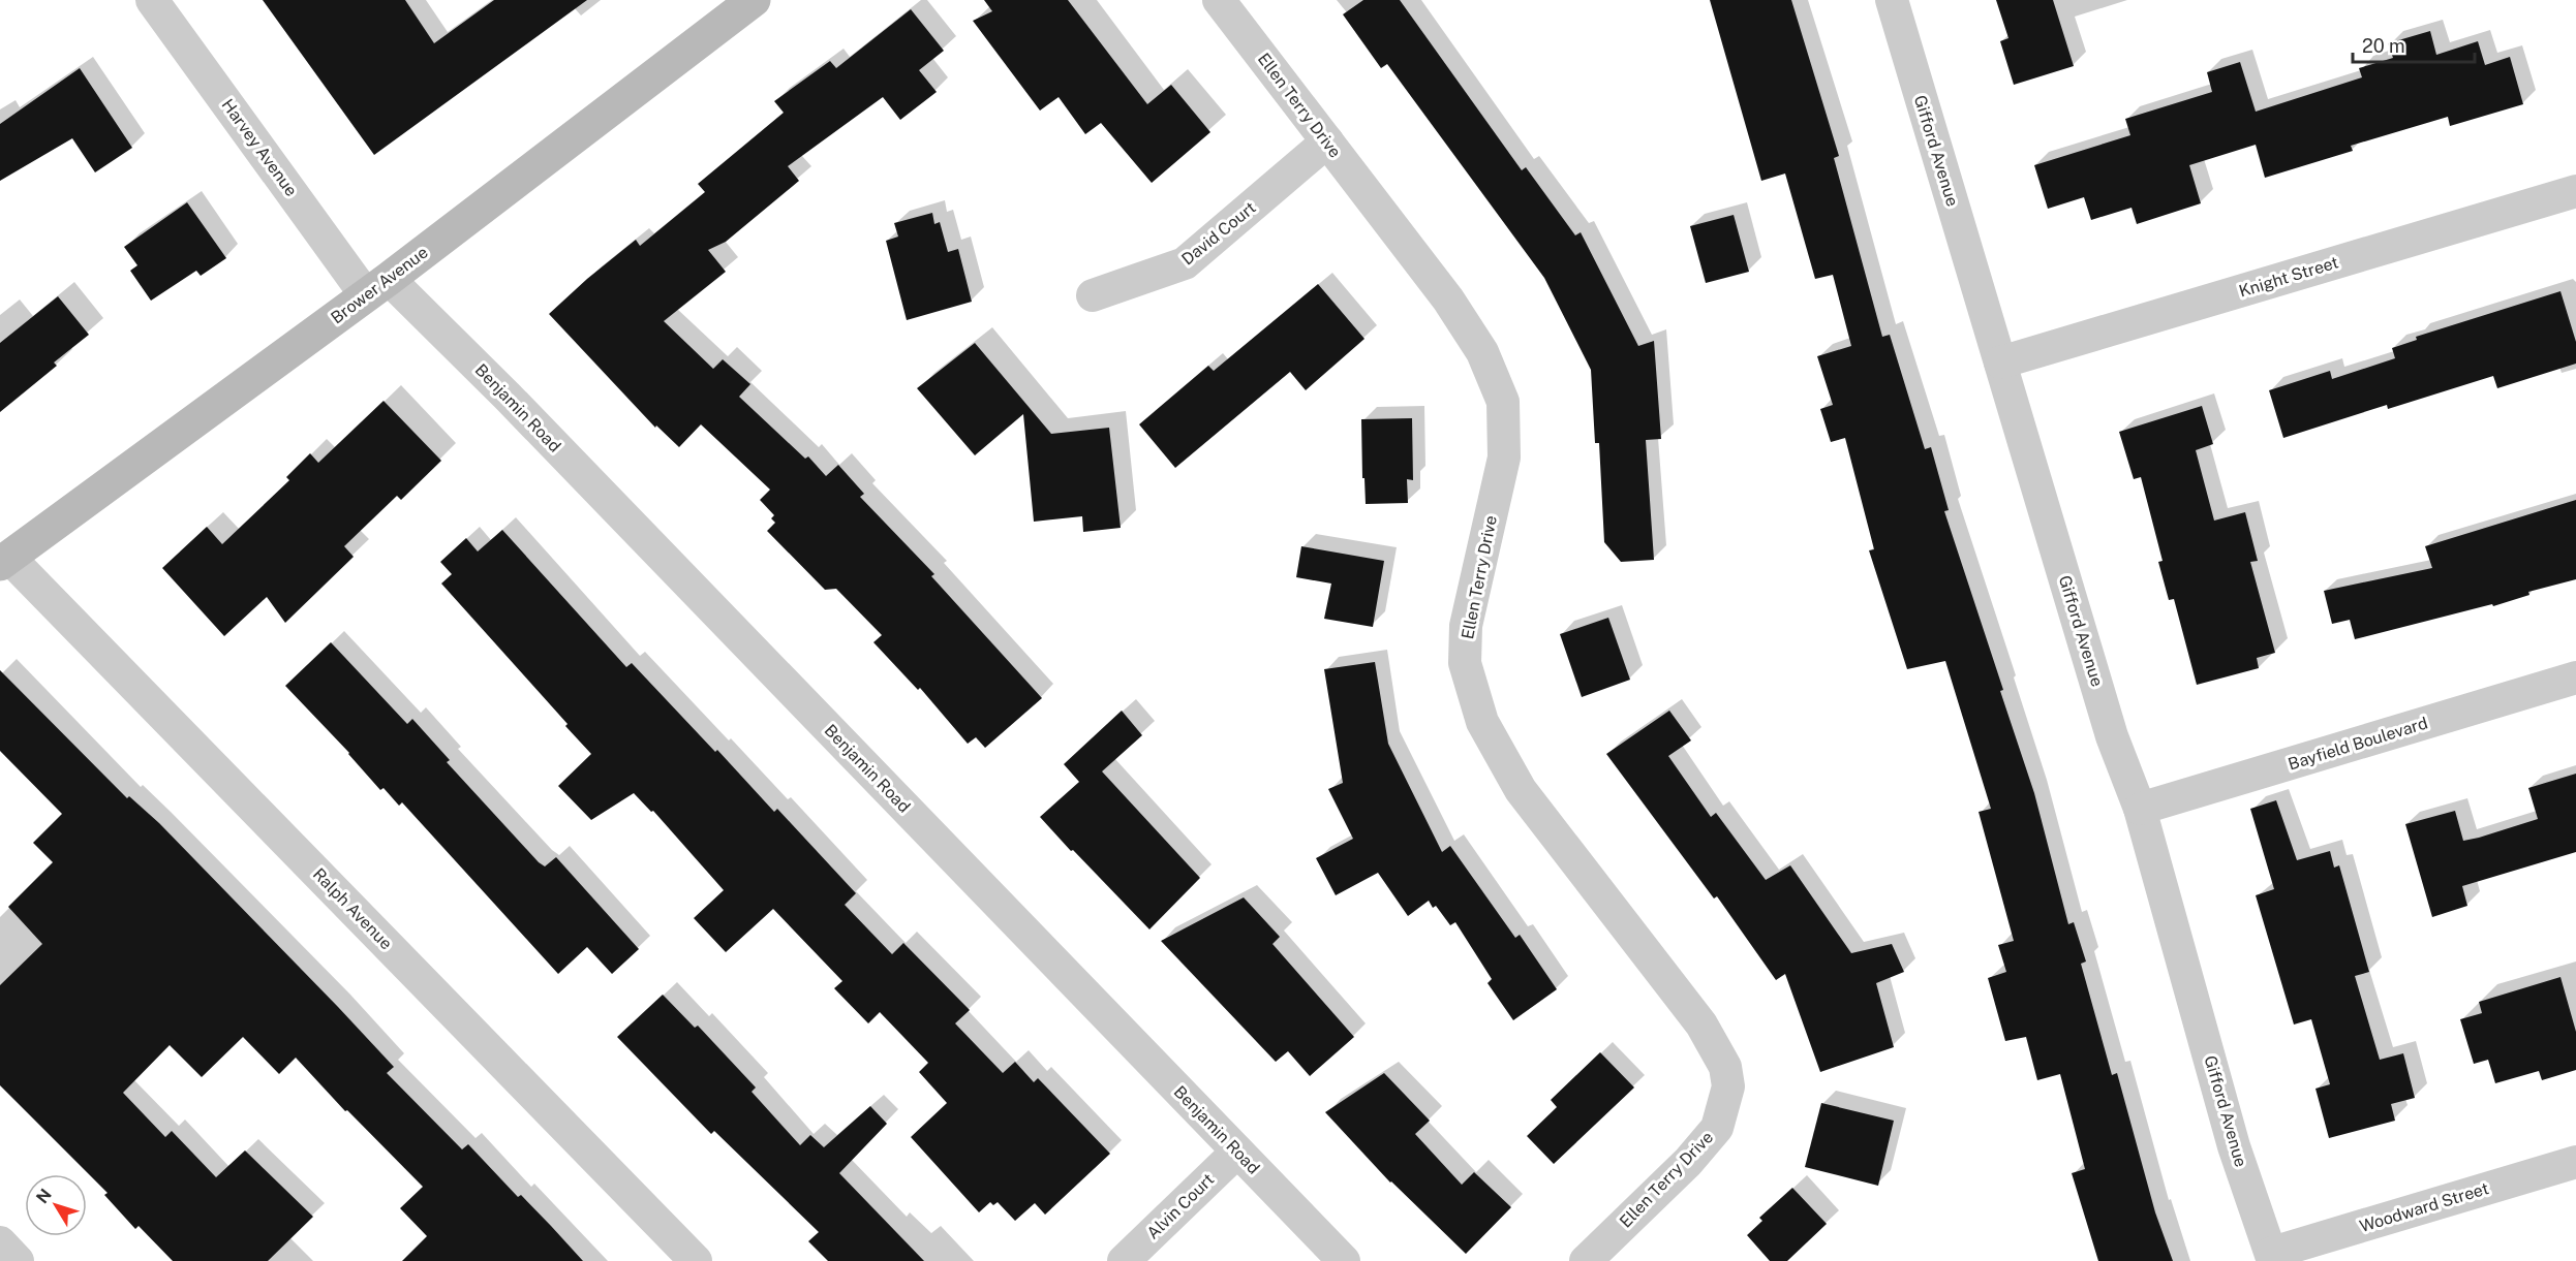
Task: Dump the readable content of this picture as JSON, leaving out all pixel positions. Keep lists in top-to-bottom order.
{
  "streets": {
    "main road": ["Brower Avenue"],
    "street": [
      "Ellen Terry Drive",
      "Harvey Avenue",
      "Gifford Avenue",
      "David Court",
      "Knight Street",
      "Benjamin Road",
      "Bayfield Boulevard",
      "Ralph Avenue",
      "Alvin Court",
      "Woodward Street"
    ]
  },
  "crossings": [
    ["Ellen Terry Drive", "David Court"],
    ["Harvey Avenue", "Brower Avenue"],
    ["Harvey Avenue", "Benjamin Road"],
    ["Gifford Avenue", "Knight Street"],
    ["Gifford Avenue", "Bayfield Boulevard"],
    ["Gifford Avenue", "Woodward Street"],
    ["Brower Avenue", "Benjamin Road"],
    ["Brower Avenue", "Ralph Avenue"],
    ["Benjamin Road", "Alvin Court"]
  ],
  "scale_bar": "20 m",
  "north": "top left"
}
